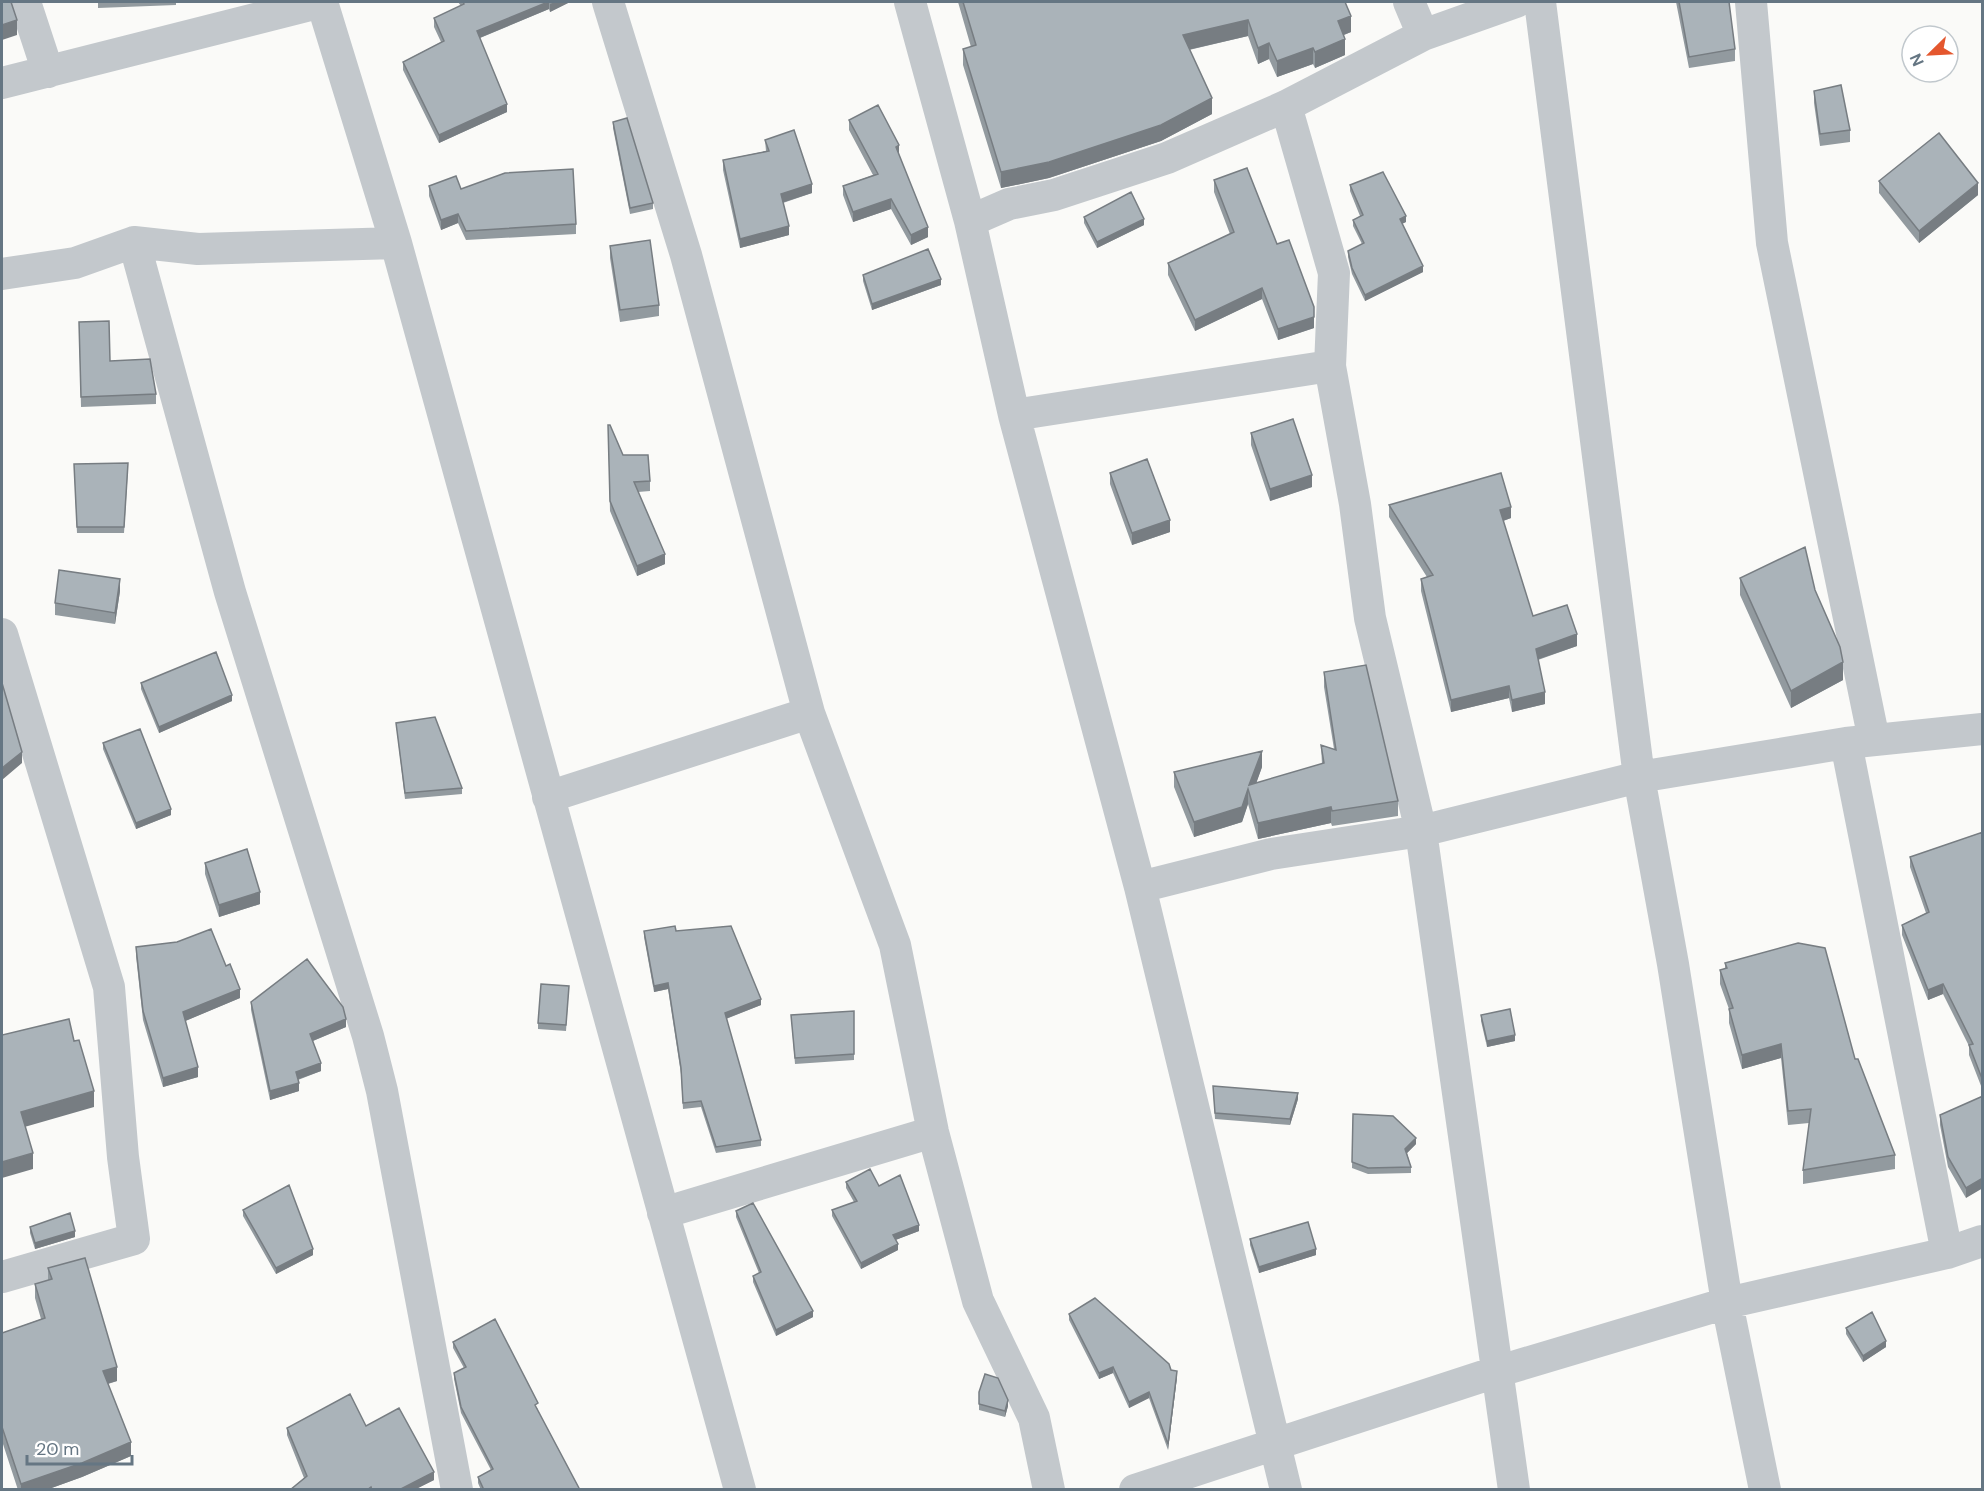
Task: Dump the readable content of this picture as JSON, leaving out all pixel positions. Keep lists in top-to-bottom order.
{
  "scale_bar": "20 m",
  "north": "bottom left"
}
